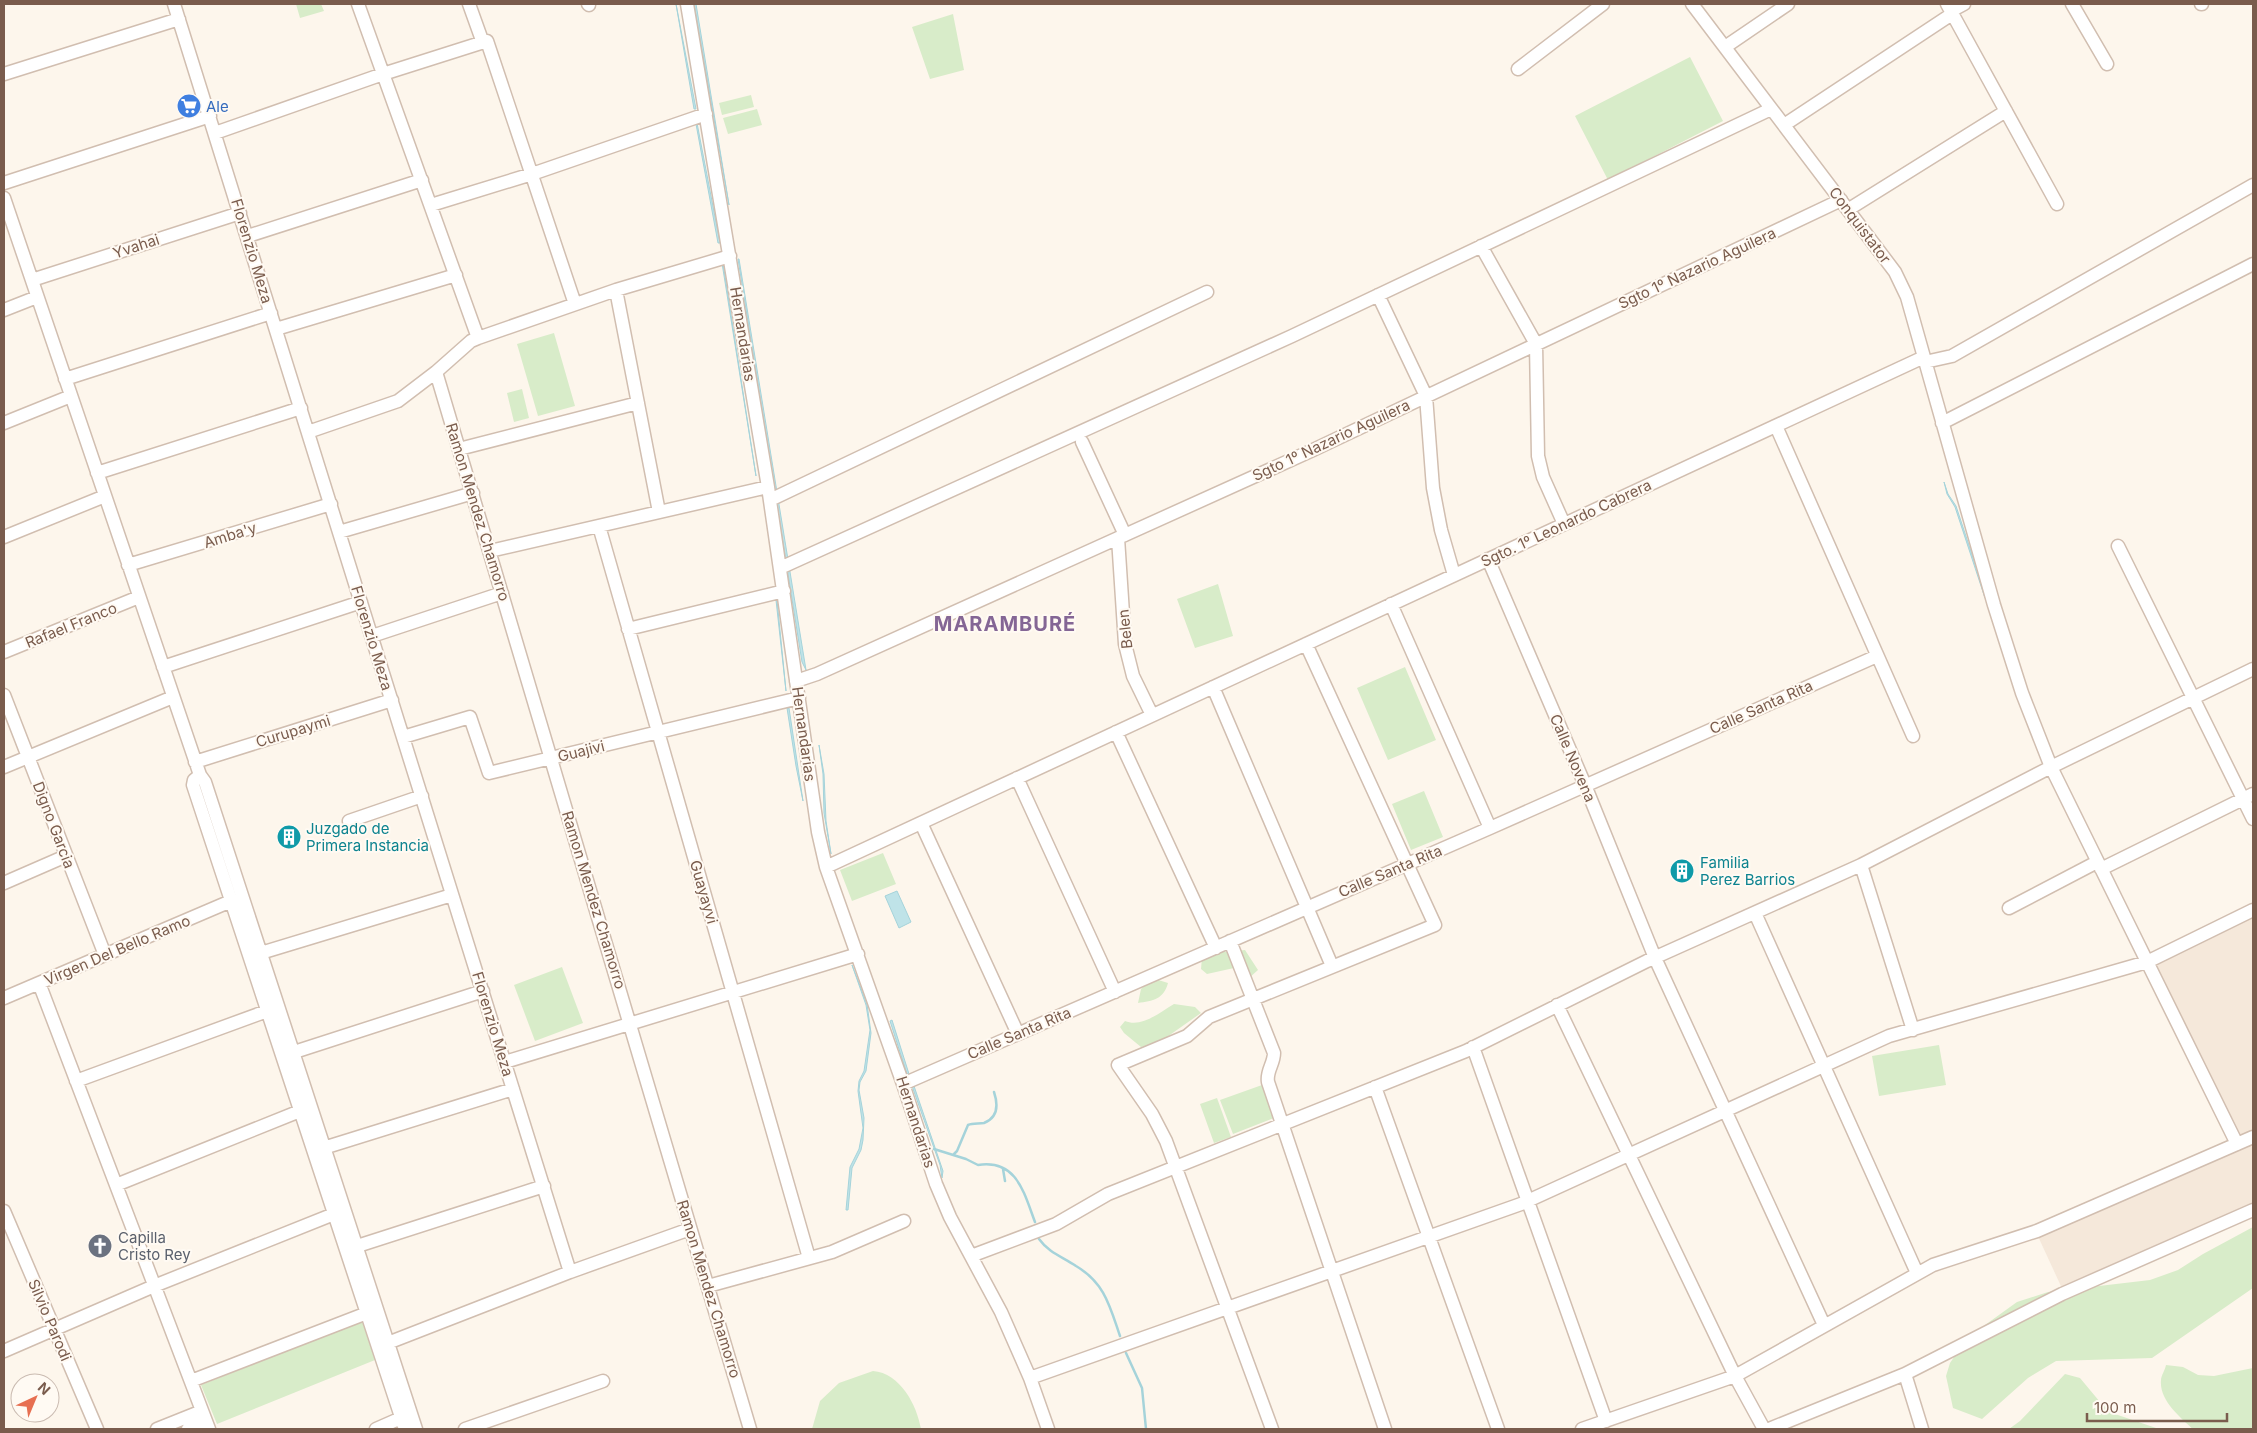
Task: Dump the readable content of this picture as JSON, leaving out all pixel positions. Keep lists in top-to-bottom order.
{
  "streets": {
    "street": [
      "Conquistator",
      "Yvahai",
      "Florenzio Meza",
      "Sgto 1º Nazario Aguilera",
      "Hernandarias",
      "Ramon Mendez Chamorro",
      "Sgto. 1º Leonardo Cabrera",
      "Amba'y",
      "Rafael Franco",
      "Belen",
      "Calle Santa Rita",
      "Curupaymi",
      "Guajivi",
      "Calle Novena",
      "Digno Garcia",
      "Guayayvi",
      "Virgen Del Bello Ramo",
      "Silvio Parodi"
    ]
  },
  "crossings": [
    ["Conquistator", "Sgto 1º Nazario Aguilera"],
    ["Conquistator", "Sgto. 1º Leonardo Cabrera"],
    ["Yvahai", "Florenzio Meza"],
    ["Florenzio Meza", "Amba'y"],
    ["Florenzio Meza", "Curupaymi"],
    ["Florenzio Meza", "Guajivi"],
    ["Sgto 1º Nazario Aguilera", "Hernandarias"],
    ["Sgto 1º Nazario Aguilera", "Belen"],
    ["Hernandarias", "Sgto. 1º Leonardo Cabrera"],
    ["Hernandarias", "Calle Santa Rita"],
    ["Hernandarias", "Guajivi"],
    ["Ramon Mendez Chamorro", "Guajivi"],
    ["Sgto. 1º Leonardo Cabrera", "Belen"],
    ["Sgto. 1º Leonardo Cabrera", "Calle Novena"],
    ["Calle Santa Rita", "Calle Novena"],
    ["Guajivi", "Guayayvi"],
    ["Digno Garcia", "Virgen Del Bello Ramo"]
  ],
  "districts": ["MARAMBURÉ"],
  "places": {
    "supermarket": ["Ale"],
    "building": ["Juzgado de Primera Instancia", "Familia Perez Barrios"],
    "church": ["Capilla Cristo Rey"]
  },
  "scale_bar": "100 m",
  "north": "top right"
}
